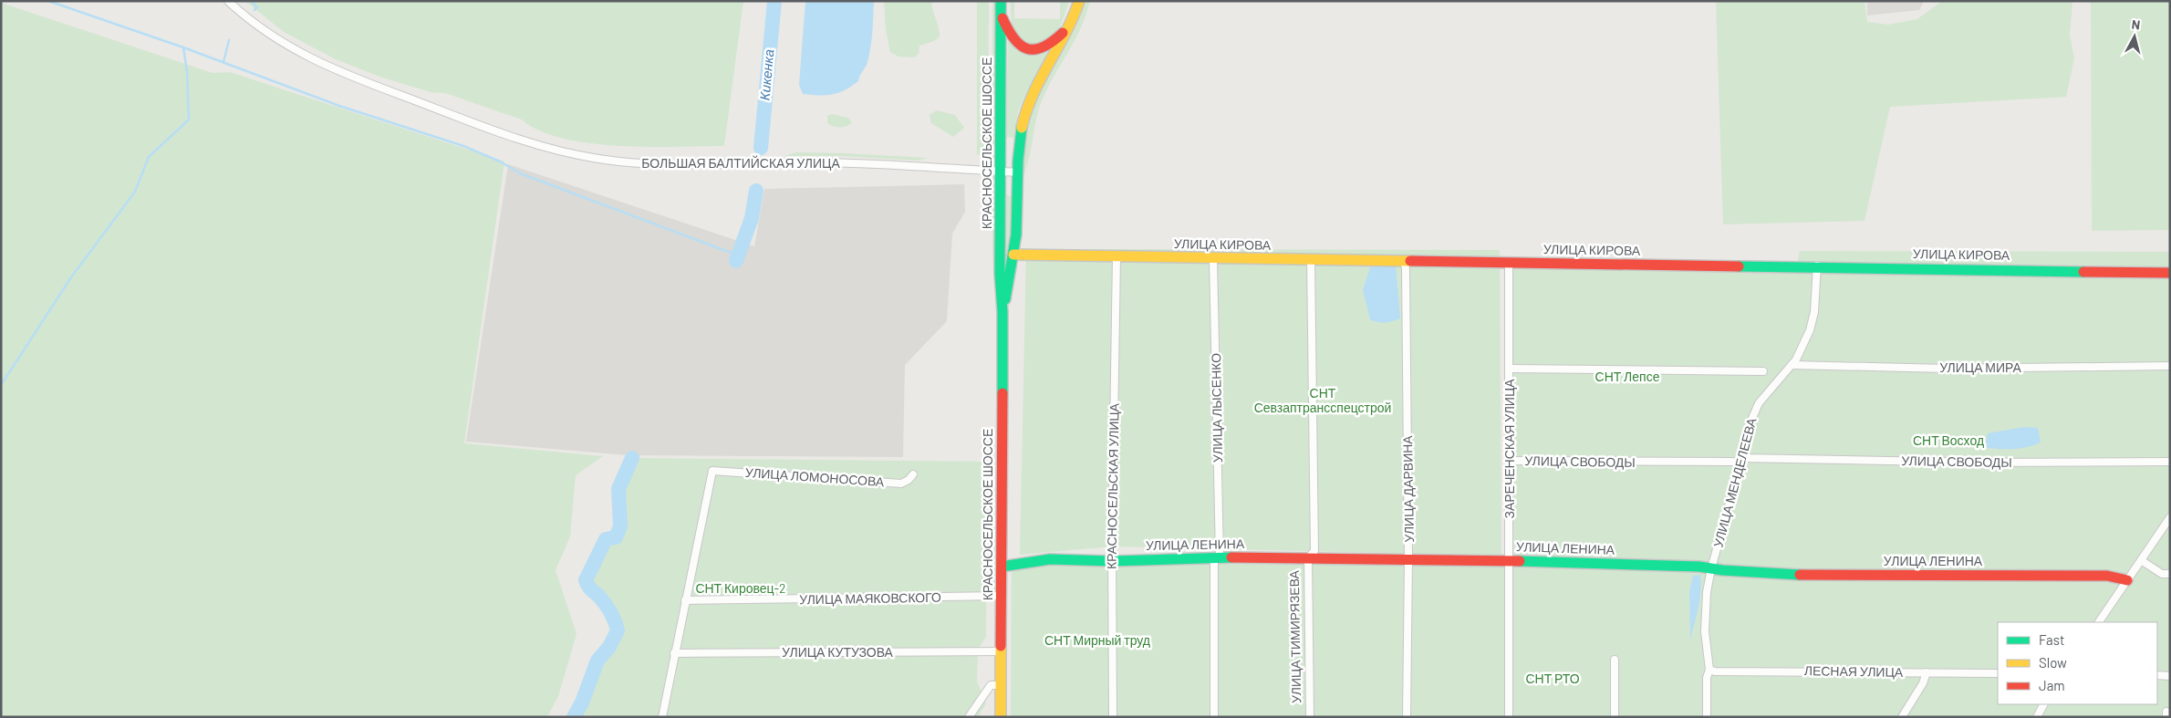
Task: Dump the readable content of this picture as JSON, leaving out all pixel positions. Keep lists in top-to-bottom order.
{
  "streets": {
    "street": [
      "КРАСНОСЕЛЬСКОЕ ШОССЕ",
      "БОЛЬШАЯ БАЛТИЙСКАЯ УЛИЦА",
      "УЛИЦА КИРОВА",
      "УЛИЦА МИРА",
      "УЛИЦА ЛЫСЕНКО",
      "ЗАРЕЧЕНСКАЯ УЛИЦА",
      "УЛИЦА СВОБОДЫ",
      "УЛИЦА ЛОМОНОСОВА",
      "УЛИЦА МЕНДЕЛЕЕВА",
      "КРАСНОСЕЛЬСКАЯ УЛИЦА",
      "УЛИЦА ДАРВИНА",
      "УЛИЦА ЛЕНИНА",
      "УЛИЦА МАЯКОВСКОГО",
      "УЛИЦА ТИМИРЯЗЕВА",
      "УЛИЦА КУТУЗОВА",
      "ЛЕСНАЯ УЛИЦА"
    ]
  },
  "crossings": [
    ["КРАСНОСЕЛЬСКОЕ ШОССЕ", "БОЛЬШАЯ БАЛТИЙСКАЯ УЛИЦА"],
    ["КРАСНОСЕЛЬСКОЕ ШОССЕ", "УЛИЦА КИРОВА"],
    ["КРАСНОСЕЛЬСКОЕ ШОССЕ", "УЛИЦА ЛЕНИНА"],
    ["КРАСНОСЕЛЬСКОЕ ШОССЕ", "УЛИЦА МАЯКОВСКОГО"],
    ["КРАСНОСЕЛЬСКОЕ ШОССЕ", "УЛИЦА КУТУЗОВА"],
    ["УЛИЦА КИРОВА", "УЛИЦА ЛЫСЕНКО"],
    ["УЛИЦА КИРОВА", "ЗАРЕЧЕНСКАЯ УЛИЦА"],
    ["УЛИЦА КИРОВА", "УЛИЦА МЕНДЕЛЕЕВА"],
    ["УЛИЦА КИРОВА", "КРАСНОСЕЛЬСКАЯ УЛИЦА"],
    ["УЛИЦА КИРОВА", "УЛИЦА ДАРВИНА"],
    ["УЛИЦА КИРОВА", "УЛИЦА ТИМИРЯЗЕВА"],
    ["УЛИЦА МИРА", "УЛИЦА МЕНДЕЛЕЕВА"],
    ["УЛИЦА ЛЫСЕНКО", "УЛИЦА ЛЕНИНА"],
    ["ЗАРЕЧЕНСКАЯ УЛИЦА", "УЛИЦА СВОБОДЫ"],
    ["ЗАРЕЧЕНСКАЯ УЛИЦА", "УЛИЦА ЛЕНИНА"],
    ["УЛИЦА СВОБОДЫ", "УЛИЦА МЕНДЕЛЕЕВА"],
    ["УЛИЦА ЛОМОНОСОВА", "УЛИЦА МАЯКОВСКОГО"],
    ["УЛИЦА МЕНДЕЛЕЕВА", "УЛИЦА ЛЕНИНА"],
    ["УЛИЦА МЕНДЕЛЕЕВА", "ЛЕСНАЯ УЛИЦА"],
    ["КРАСНОСЕЛЬСКАЯ УЛИЦА", "УЛИЦА ЛЕНИНА"],
    ["УЛИЦА ДАРВИНА", "УЛИЦА ЛЕНИНА"],
    ["УЛИЦА ЛЕНИНА", "УЛИЦА ТИМИРЯЗЕВА"]
  ],
  "water": ["Кикенка"],
  "parks": [
    "СНТ Лепсе",
    "СНТ Севзаптрансспецстрой",
    "СНТ Восход",
    "СНТ Кировец-2",
    "СНТ Мирный труд",
    "СНТ РТО"
  ],
  "legend": ["Fast", "Slow", "Jam"],
  "north": "top"
}
